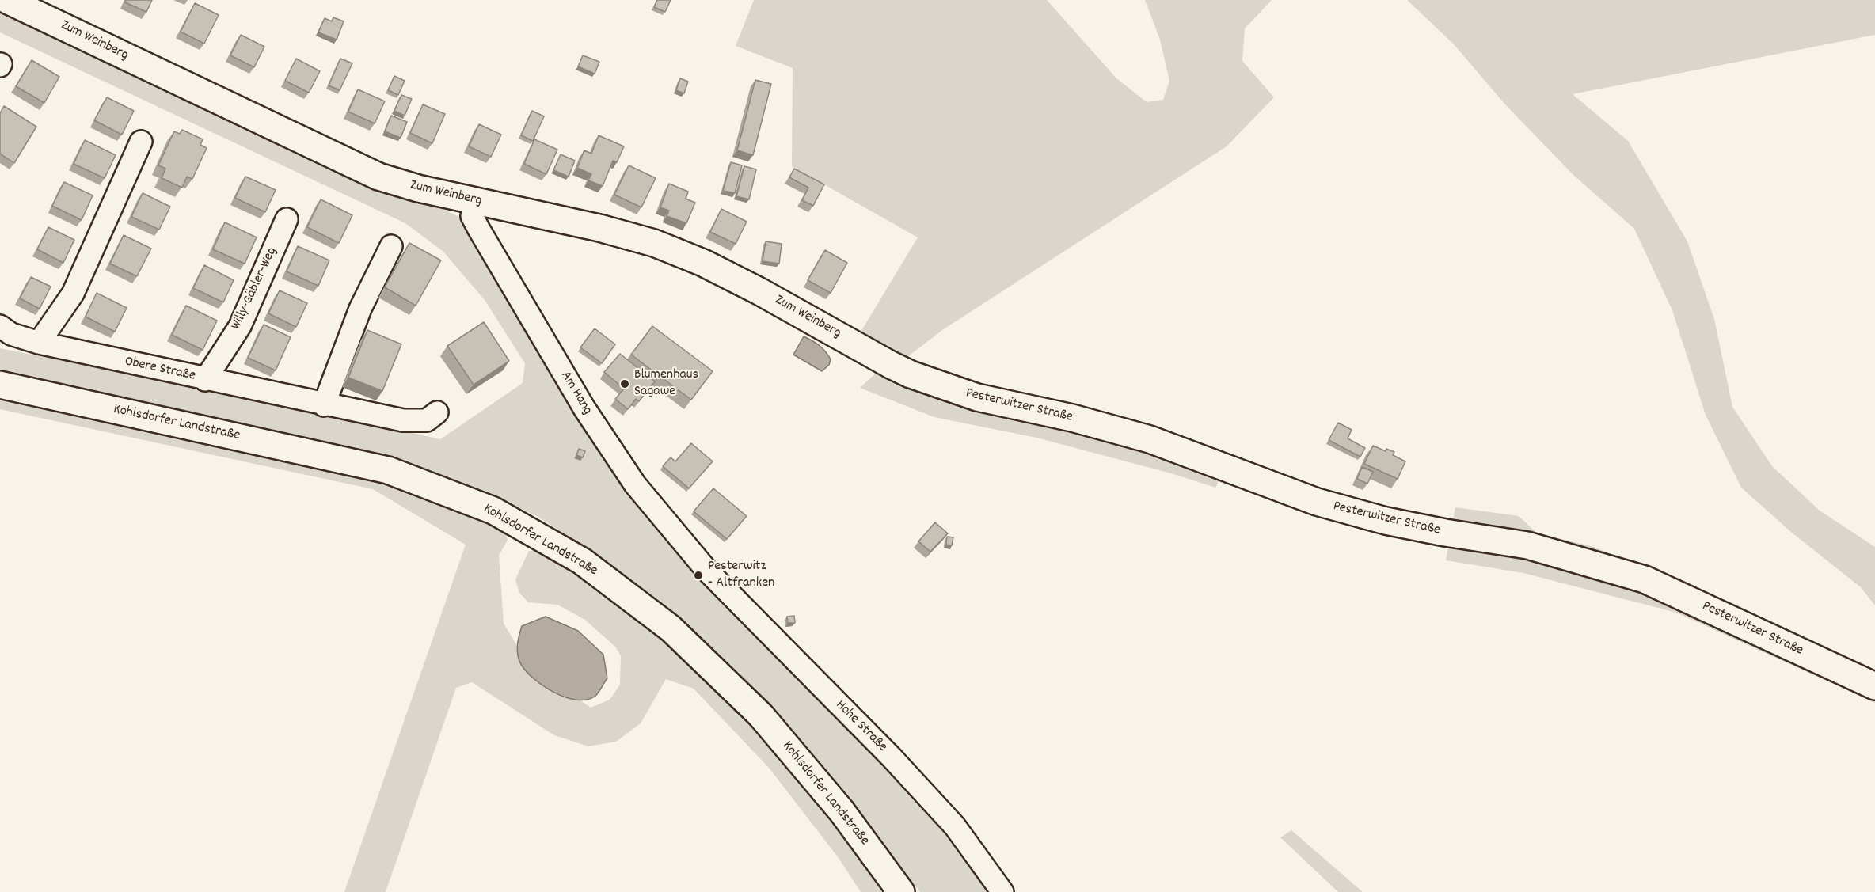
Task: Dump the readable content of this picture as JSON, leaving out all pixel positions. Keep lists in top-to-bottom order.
{
  "streets": {
    "street": [
      "Zum Weinberg",
      "Willy-Gäbler-Weg",
      "Obere Straße",
      "Am Hang",
      "Pesterwitzer Straße",
      "Kohlsdorfer Landstraße",
      "Hohe Straße"
    ]
  },
  "crossings": [
    ["Zum Weinberg", "Am Hang"],
    ["Zum Weinberg", "Pesterwitzer Straße"],
    ["Willy-Gäbler-Weg", "Obere Straße"],
    ["Am Hang", "Hohe Straße"]
  ],
  "places": ["Blumenhaus Sagawe", "Pesterwitz - Altfranken"]
}
